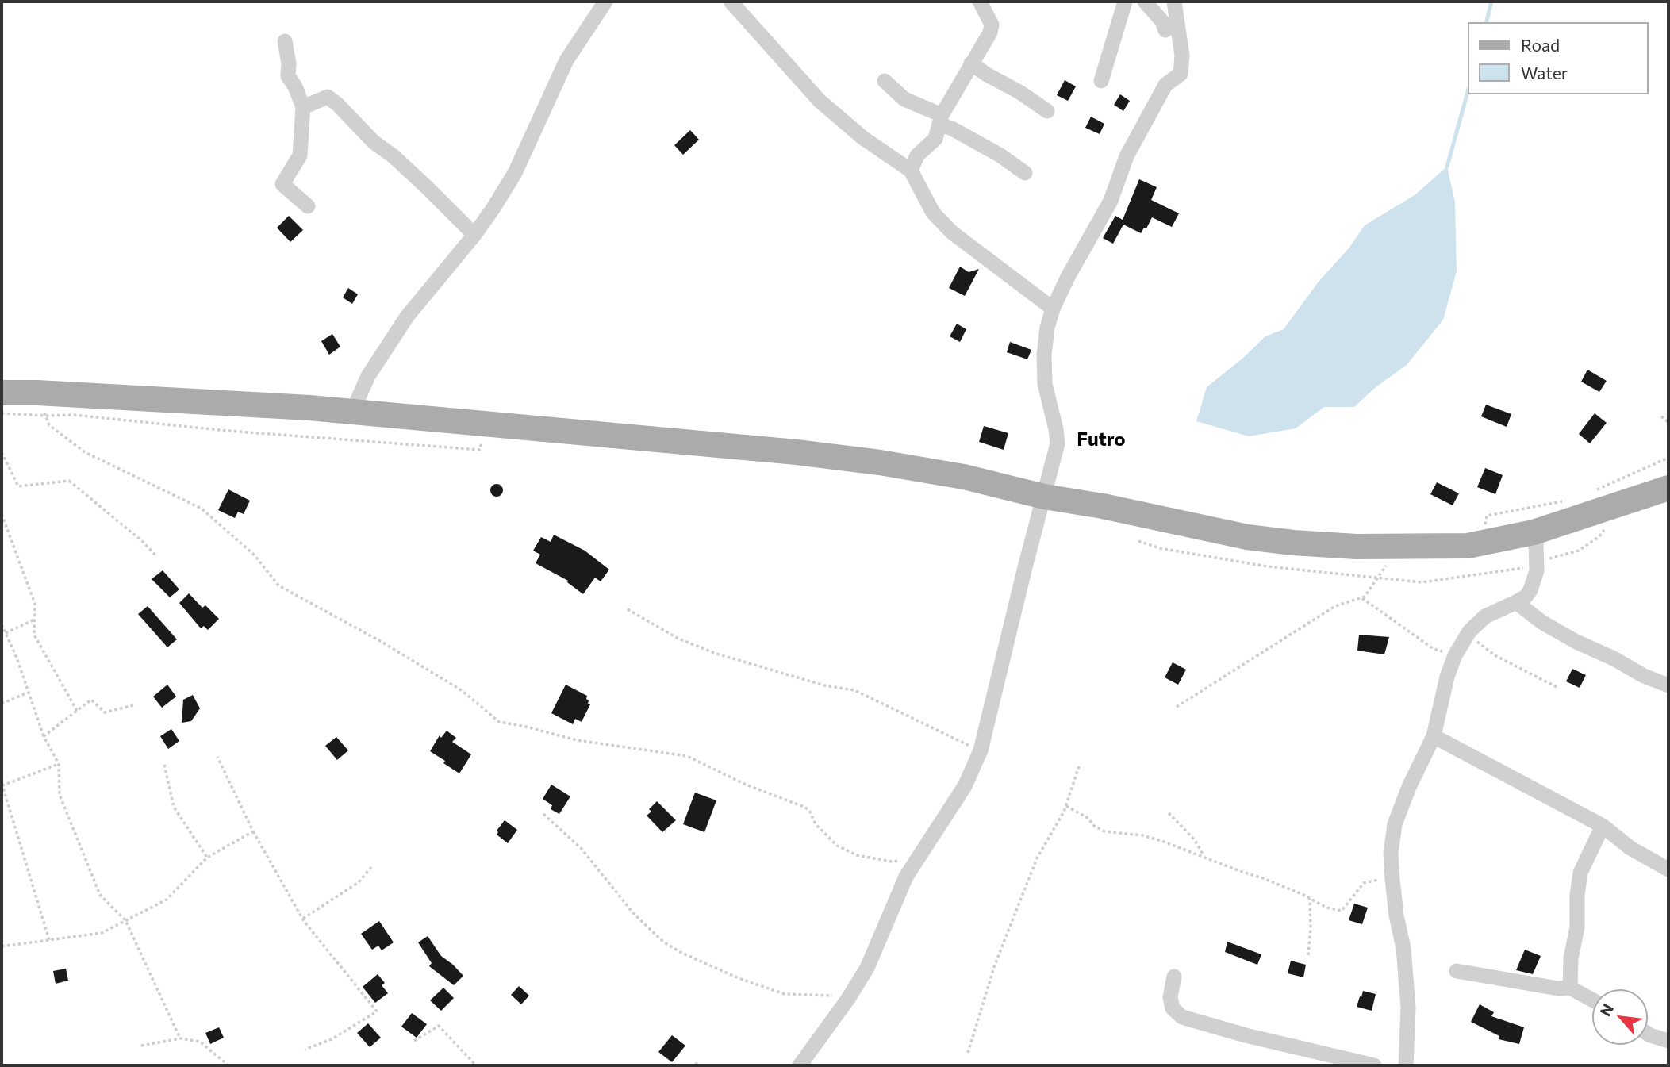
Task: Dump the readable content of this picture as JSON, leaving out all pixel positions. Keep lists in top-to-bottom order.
{
  "districts": ["Futro"],
  "legend": ["Road", "Water"],
  "north": "top left"
}
